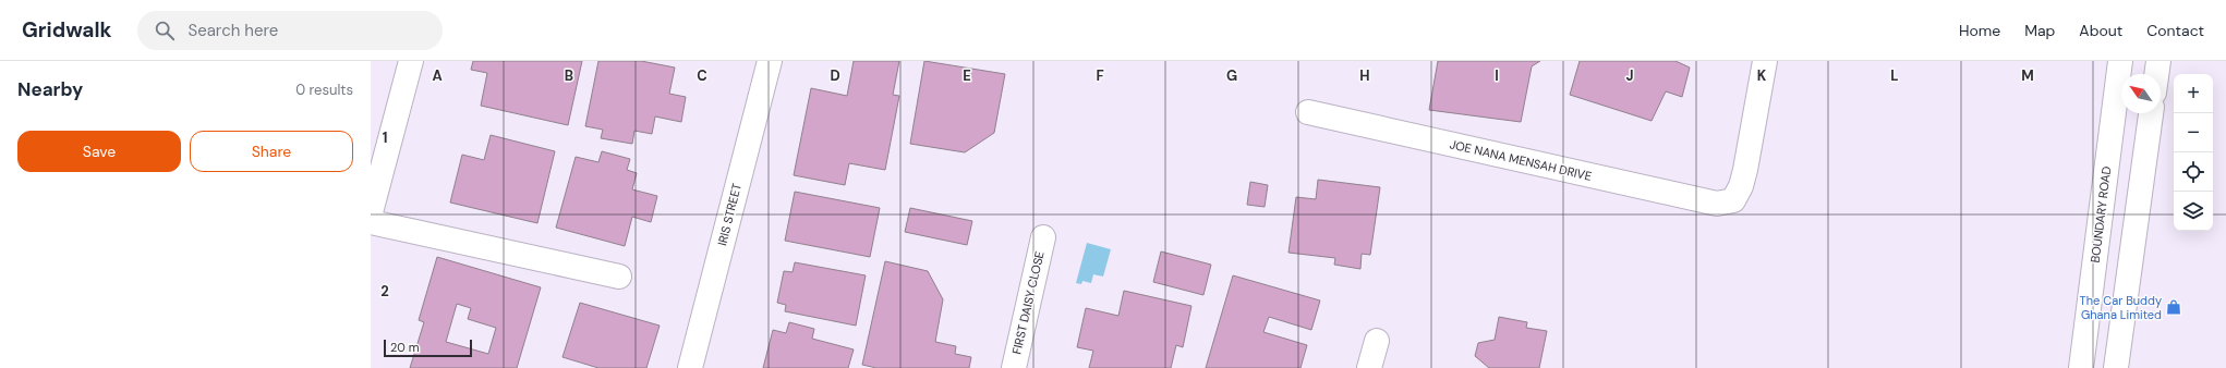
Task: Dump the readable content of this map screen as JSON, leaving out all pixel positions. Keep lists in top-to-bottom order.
{
  "streets": {
    "street": [
      "JOE NANA MENSAH DRIVE",
      "IRIS STREET",
      "BOUNDARY ROAD",
      "FIRST DAISY CLOSE"
    ]
  },
  "places": {
    "shop": ["The Car Buddy Ghana Limited"]
  },
  "scale_bar": "20 m",
  "north": "top left",
  "page": {
    "header": "Gridwalk",
    "search": "Search here",
    "nav": [
      "Home",
      "Map",
      "About",
      "Contact"
    ],
    "heading": ["Nearby", "0 results"],
    "map_buttons": ["+", "−"],
    "buttons": ["Save", "Share"],
    "scale": "20 m"
  },
  "grid": {
    "columns": [
      "A",
      "B",
      "C",
      "D",
      "E",
      "F",
      "G",
      "H",
      "I",
      "J",
      "K",
      "L",
      "M"
    ],
    "rows": ["1", "2"]
  }
}
